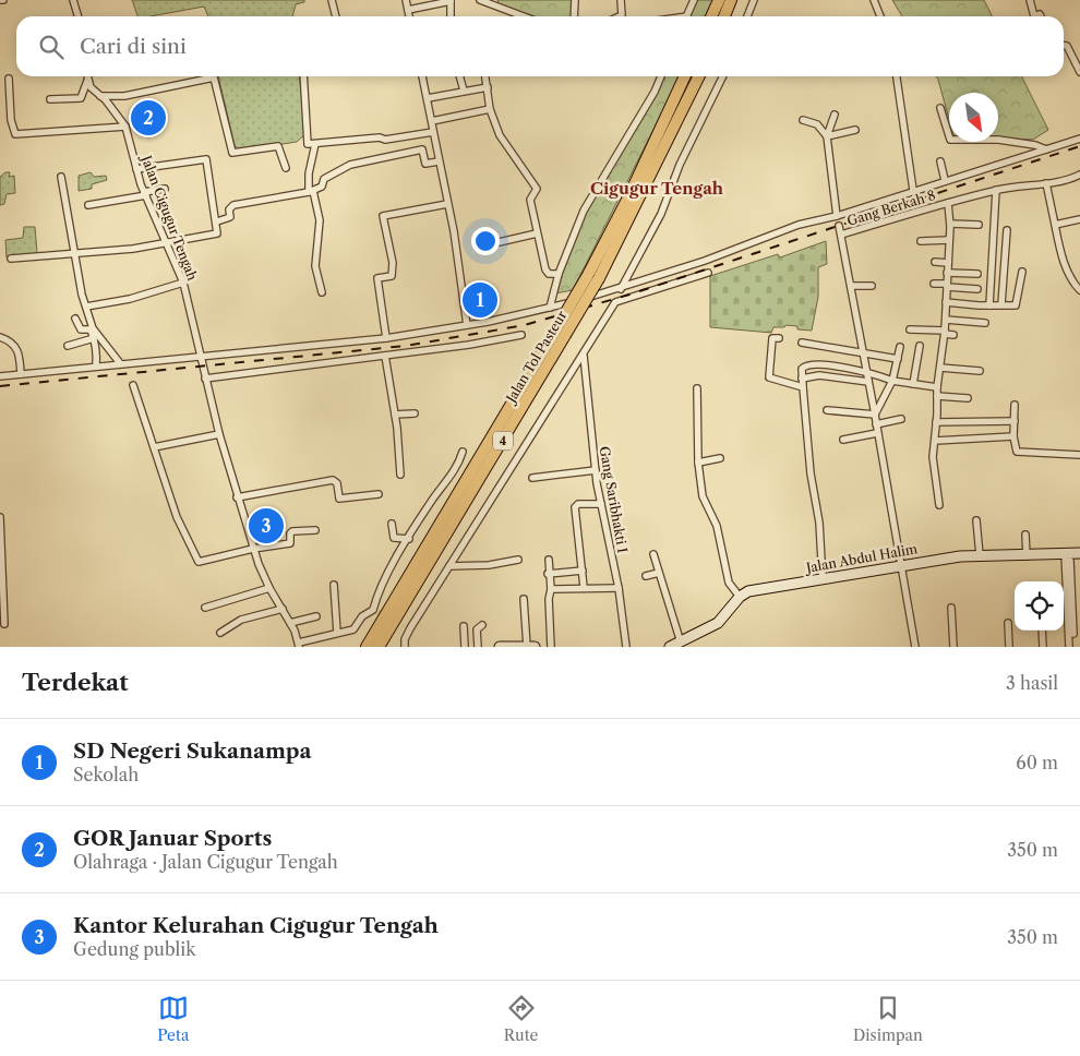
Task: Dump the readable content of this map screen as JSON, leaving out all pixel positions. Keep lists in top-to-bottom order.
{
  "streets": {
    "highway": ["Jalan Tol Pasteur", "4"],
    "street": [
      "Gang Berkah 8",
      "Jalan Cigugur Tengah",
      "Gang Saribhakti I",
      "Jalan Abdul Halim"
    ]
  },
  "districts": ["Cigugur Tengah"],
  "north": "bottom right",
  "page": {
    "search": "Cari di sini",
    "pins": ["2", "1", "3"],
    "heading": ["Terdekat", "3 hasil"],
    "list": [
      {
        "mark": "1",
        "name": "SD Negeri Sukanampa",
        "note": "Sekolah",
        "value": "60 m"
      },
      {
        "mark": "2",
        "name": "GOR Januar Sports",
        "note": "Olahraga · Jalan Cigugur Tengah",
        "value": "350 m"
      },
      {
        "mark": "3",
        "name": "Kantor Kelurahan Cigugur Tengah",
        "note": "Gedung publik",
        "value": "350 m"
      }
    ],
    "nav": ["Peta", "Rute", "Disimpan"]
  }
}
